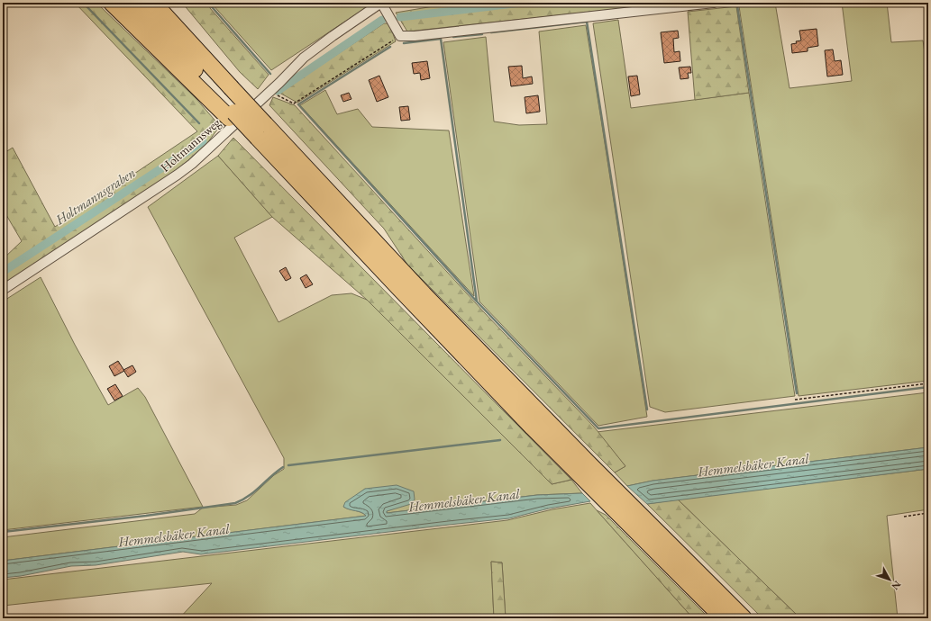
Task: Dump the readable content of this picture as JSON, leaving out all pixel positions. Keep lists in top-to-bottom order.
{
  "streets": {
    "street": ["Holtmannsweg"]
  },
  "water": ["Holtmannsgraben", "Hemmelsbäker Kanal"],
  "north": "bottom right"
}
